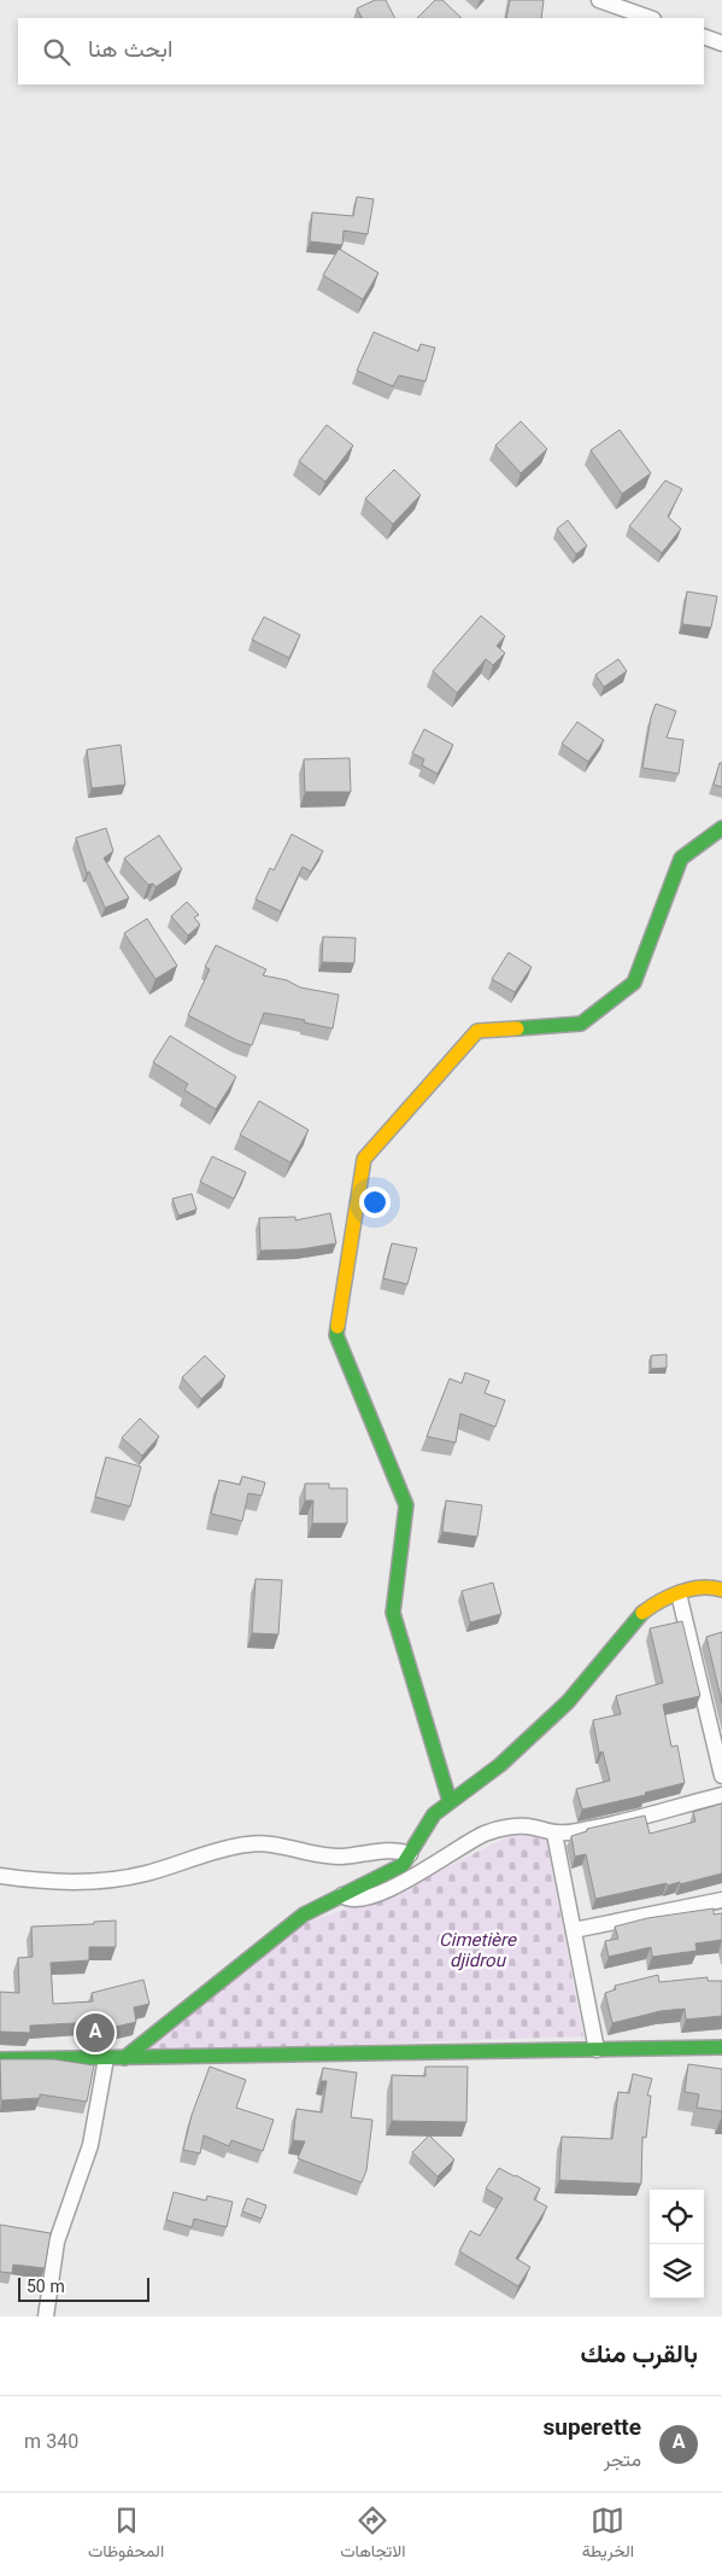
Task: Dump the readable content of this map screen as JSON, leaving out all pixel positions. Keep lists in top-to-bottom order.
{
  "parks": ["Cimetière djidrou"],
  "scale_bar": "50 m",
  "page": {
    "search": "ابحث هنا",
    "pins": "A",
    "scale": "50 m",
    "heading": "بالقرب منك",
    "list": [
      {
        "mark": "A",
        "name": "superette",
        "note": "متجر",
        "value": "340 m"
      }
    ],
    "nav": ["الخريطة", "الاتجاهات", "المحفوظات"]
  }
}
